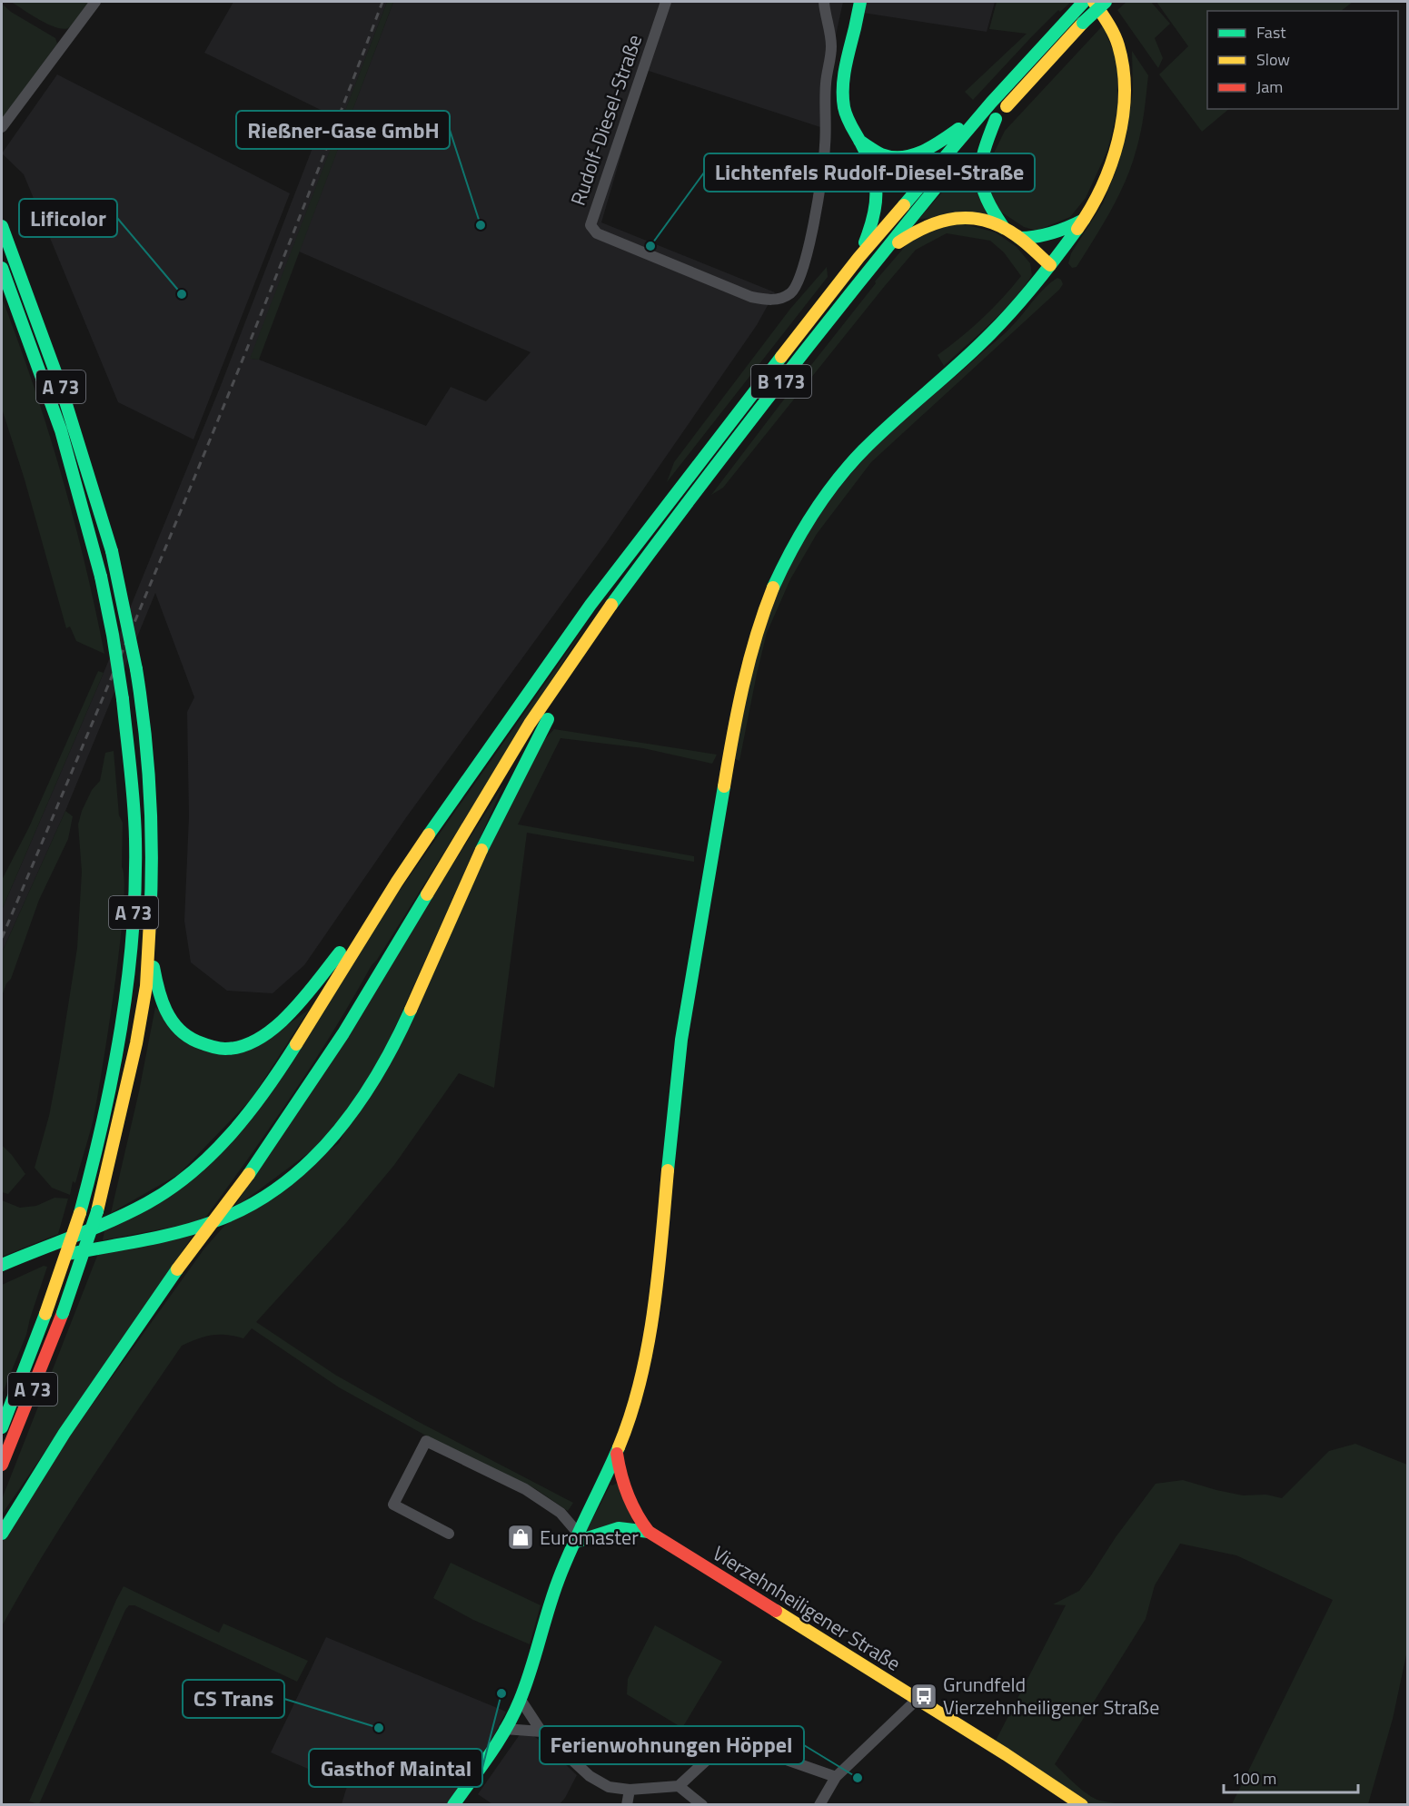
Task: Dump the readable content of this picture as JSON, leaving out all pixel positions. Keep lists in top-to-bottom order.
{
  "streets": {
    "main road": ["B 173", "A 73", "Vierzehnheiligener Straße"],
    "street": ["Rudolf-Diesel-Straße"]
  },
  "places": {
    "other": [
      "Rießner-Gase GmbH",
      "Lichtenfels Rudolf-Diesel-Straße",
      "Lificolor",
      "Gasthof Maintal",
      "CS Trans",
      "Ferienwohnungen Höppel"
    ],
    "shop": ["Euromaster"],
    "bus stop": ["Grundfeld Vierzehnheiligener Straße"]
  },
  "legend": ["Fast", "Slow", "Jam"],
  "scale_bar": "100 m"
}
